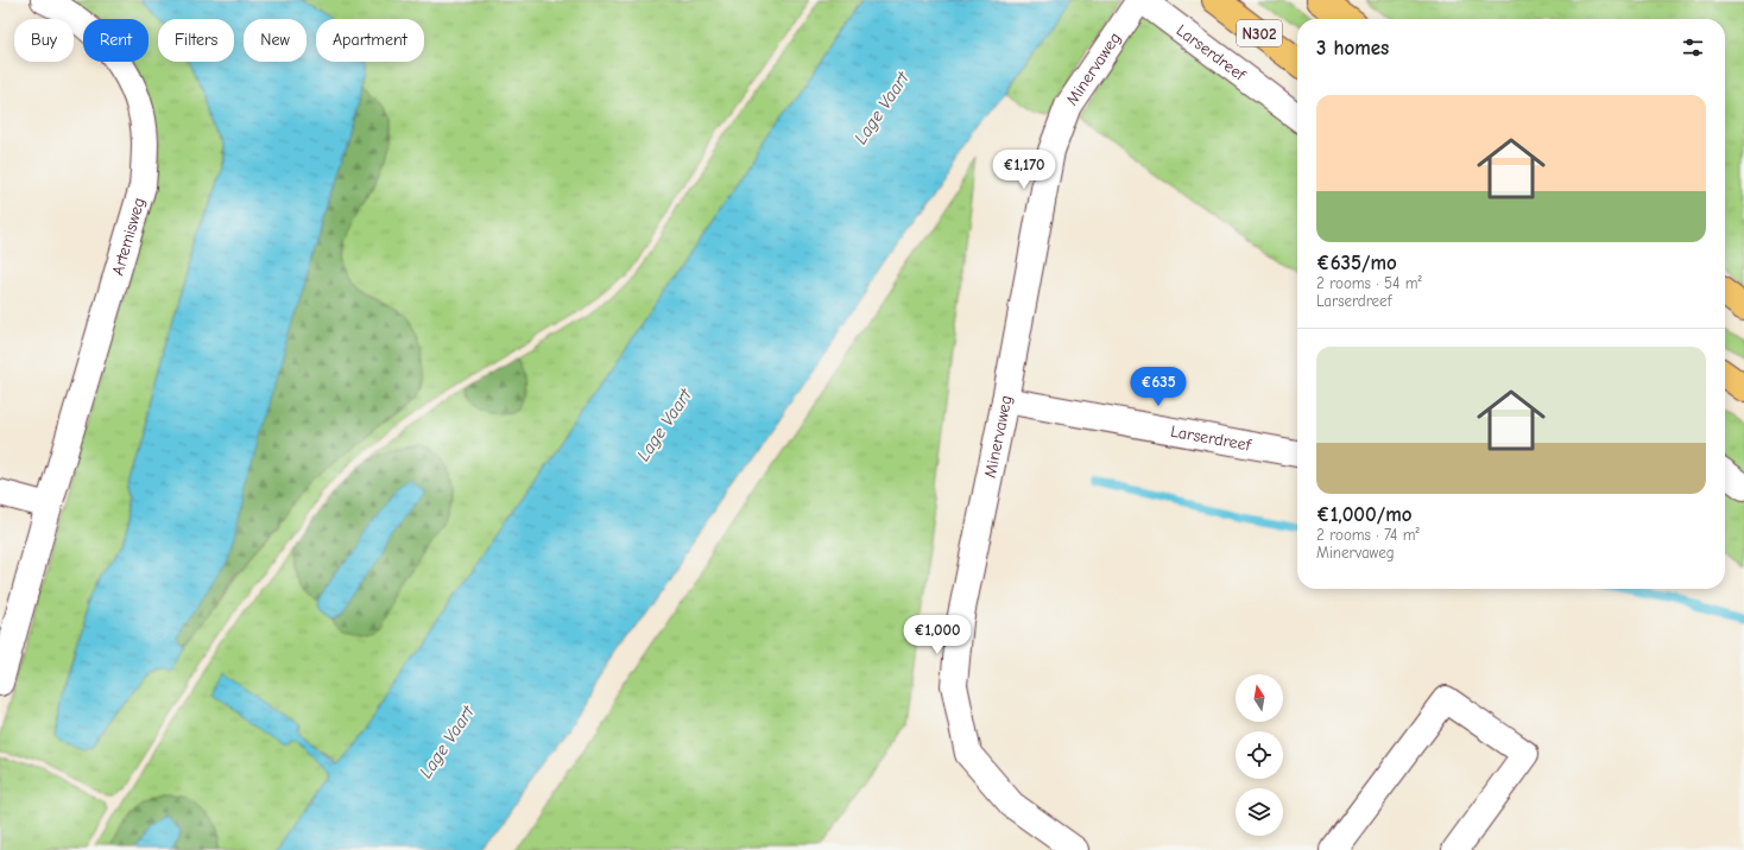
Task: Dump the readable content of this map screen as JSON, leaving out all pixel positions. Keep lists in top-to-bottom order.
{
  "streets": {
    "main road": ["N302"],
    "street": ["Larserdreef", "Minervaweg", "Artemisweg"]
  },
  "crossings": [
    ["Larserdreef", "Minervaweg"]
  ],
  "water": ["Lage Vaart"],
  "north": "top",
  "page": {
    "chip": [
      "Buy",
      "Rent",
      "Filters",
      "New",
      "Apartment"
    ],
    "heading": "3 homes",
    "list": [
      {
        "name": "€635/mo",
        "note": "2 rooms · 54 m² · Larserdreef"
      },
      {
        "name": "€1,000/mo",
        "note": "2 rooms · 74 m² · Minervaweg"
      }
    ],
    "price": ["€1,170", "€635", "€1,000"]
  }
}
